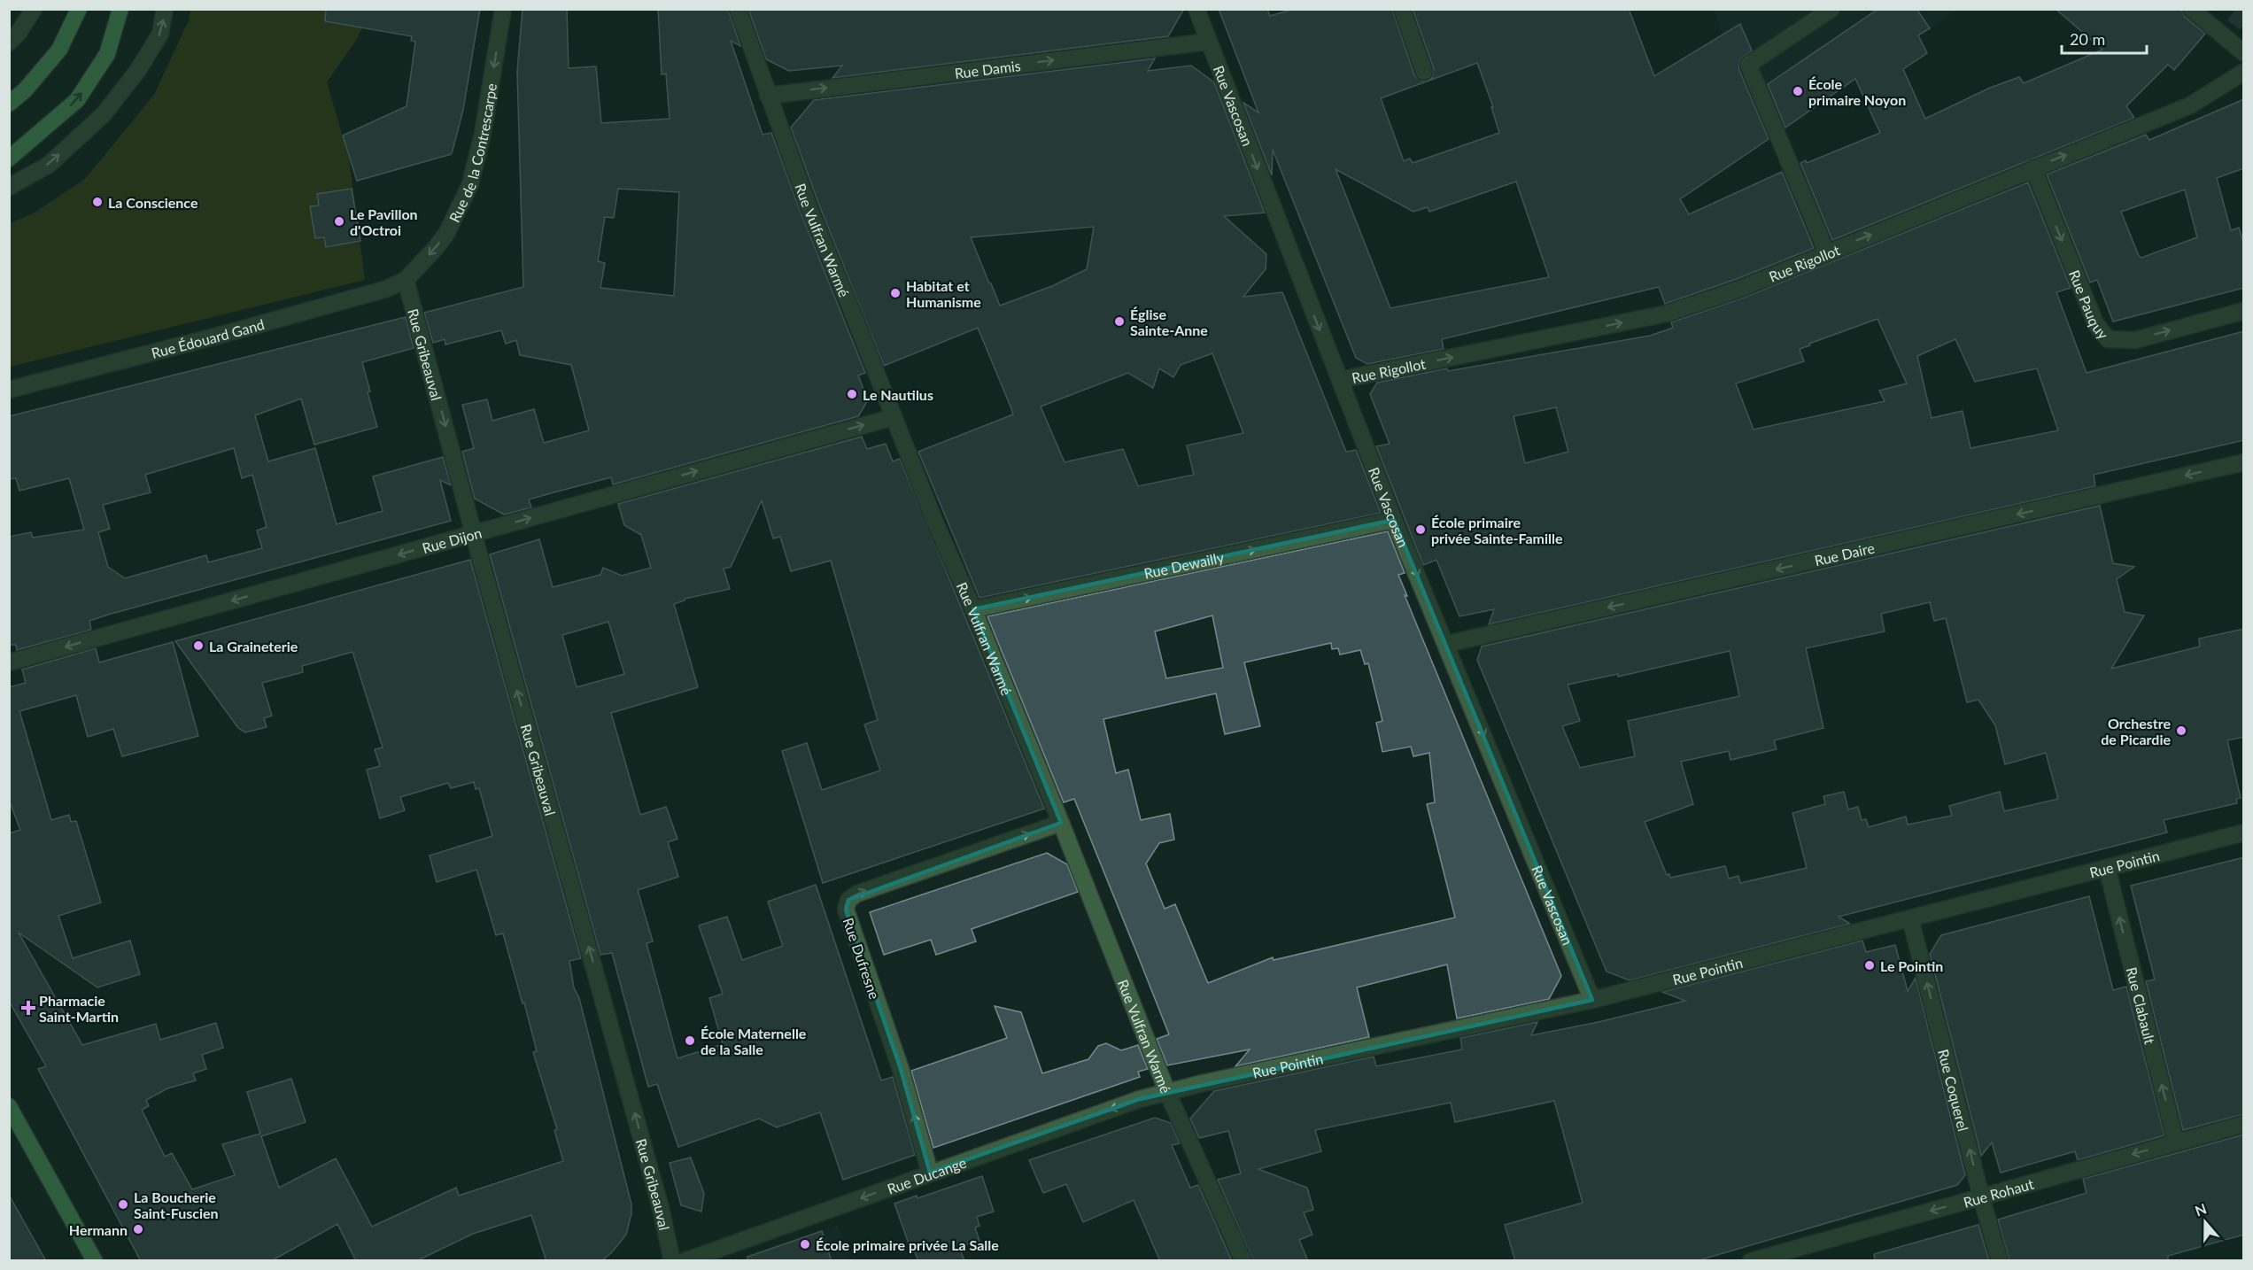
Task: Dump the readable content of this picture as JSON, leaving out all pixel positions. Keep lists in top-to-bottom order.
{
  "streets": {
    "street": [
      "Rue Damis",
      "Rue Vascosan",
      "Rue de la Contrescarpe",
      "Rue Vulfran Warmé",
      "Rue Rigollot",
      "Rue Pauquy",
      "Rue Édouard Gand",
      "Rue Gribeauval",
      "Rue Dijon",
      "Rue Daire",
      "Rue Dewailly",
      "Rue Pointin",
      "Rue Dufresne",
      "Rue Clabault",
      "Rue Coquerel",
      "Rue Ducange",
      "Rue Rohaut"
    ]
  },
  "crossings": [
    ["Rue Damis", "Rue Vascosan"],
    ["Rue Damis", "Rue Vulfran Warmé"],
    ["Rue Vascosan", "Rue Rigollot"],
    ["Rue Vascosan", "Rue Daire"],
    ["Rue Vascosan", "Rue Dewailly"],
    ["Rue Vascosan", "Rue Pointin"],
    ["Rue de la Contrescarpe", "Rue Édouard Gand"],
    ["Rue de la Contrescarpe", "Rue Gribeauval"],
    ["Rue Vulfran Warmé", "Rue Dijon"],
    ["Rue Vulfran Warmé", "Rue Dewailly"],
    ["Rue Vulfran Warmé", "Rue Pointin"],
    ["Rue Vulfran Warmé", "Rue Dufresne"],
    ["Rue Vulfran Warmé", "Rue Ducange"],
    ["Rue Rigollot", "Rue Pauquy"],
    ["Rue Édouard Gand", "Rue Gribeauval"],
    ["Rue Gribeauval", "Rue Dijon"],
    ["Rue Pointin", "Rue Clabault"],
    ["Rue Pointin", "Rue Coquerel"],
    ["Rue Pointin", "Rue Ducange"],
    ["Rue Dufresne", "Rue Ducange"],
    ["Rue Clabault", "Rue Rohaut"],
    ["Rue Coquerel", "Rue Rohaut"]
  ],
  "one_way": [
    "Rue Damis",
    "Rue Vascosan",
    "Rue de la Contrescarpe",
    "Rue Rigollot",
    "Rue Daire",
    "Rue Dewailly",
    "Rue Clabault",
    "Rue Coquerel",
    "Rue Ducange",
    "Rue Rohaut"
  ],
  "places": {
    "other": [
      "École primaire Noyon",
      "La Conscience",
      "Le Pavillon d'Octroi",
      "Habitat et Humanisme",
      "Église Sainte-Anne",
      "Le Nautilus",
      "École primaire privée Sainte-Famille",
      "La Graineterie",
      "Orchestre de Picardie",
      "Le Pointin",
      "École Maternelle de la Salle",
      "La Boucherie Saint-Fuscien",
      "Hermann",
      "École primaire privée La Salle"
    ],
    "health": ["Pharmacie Saint-Martin"]
  },
  "scale_bar": "20 m",
  "north": "top"
}
